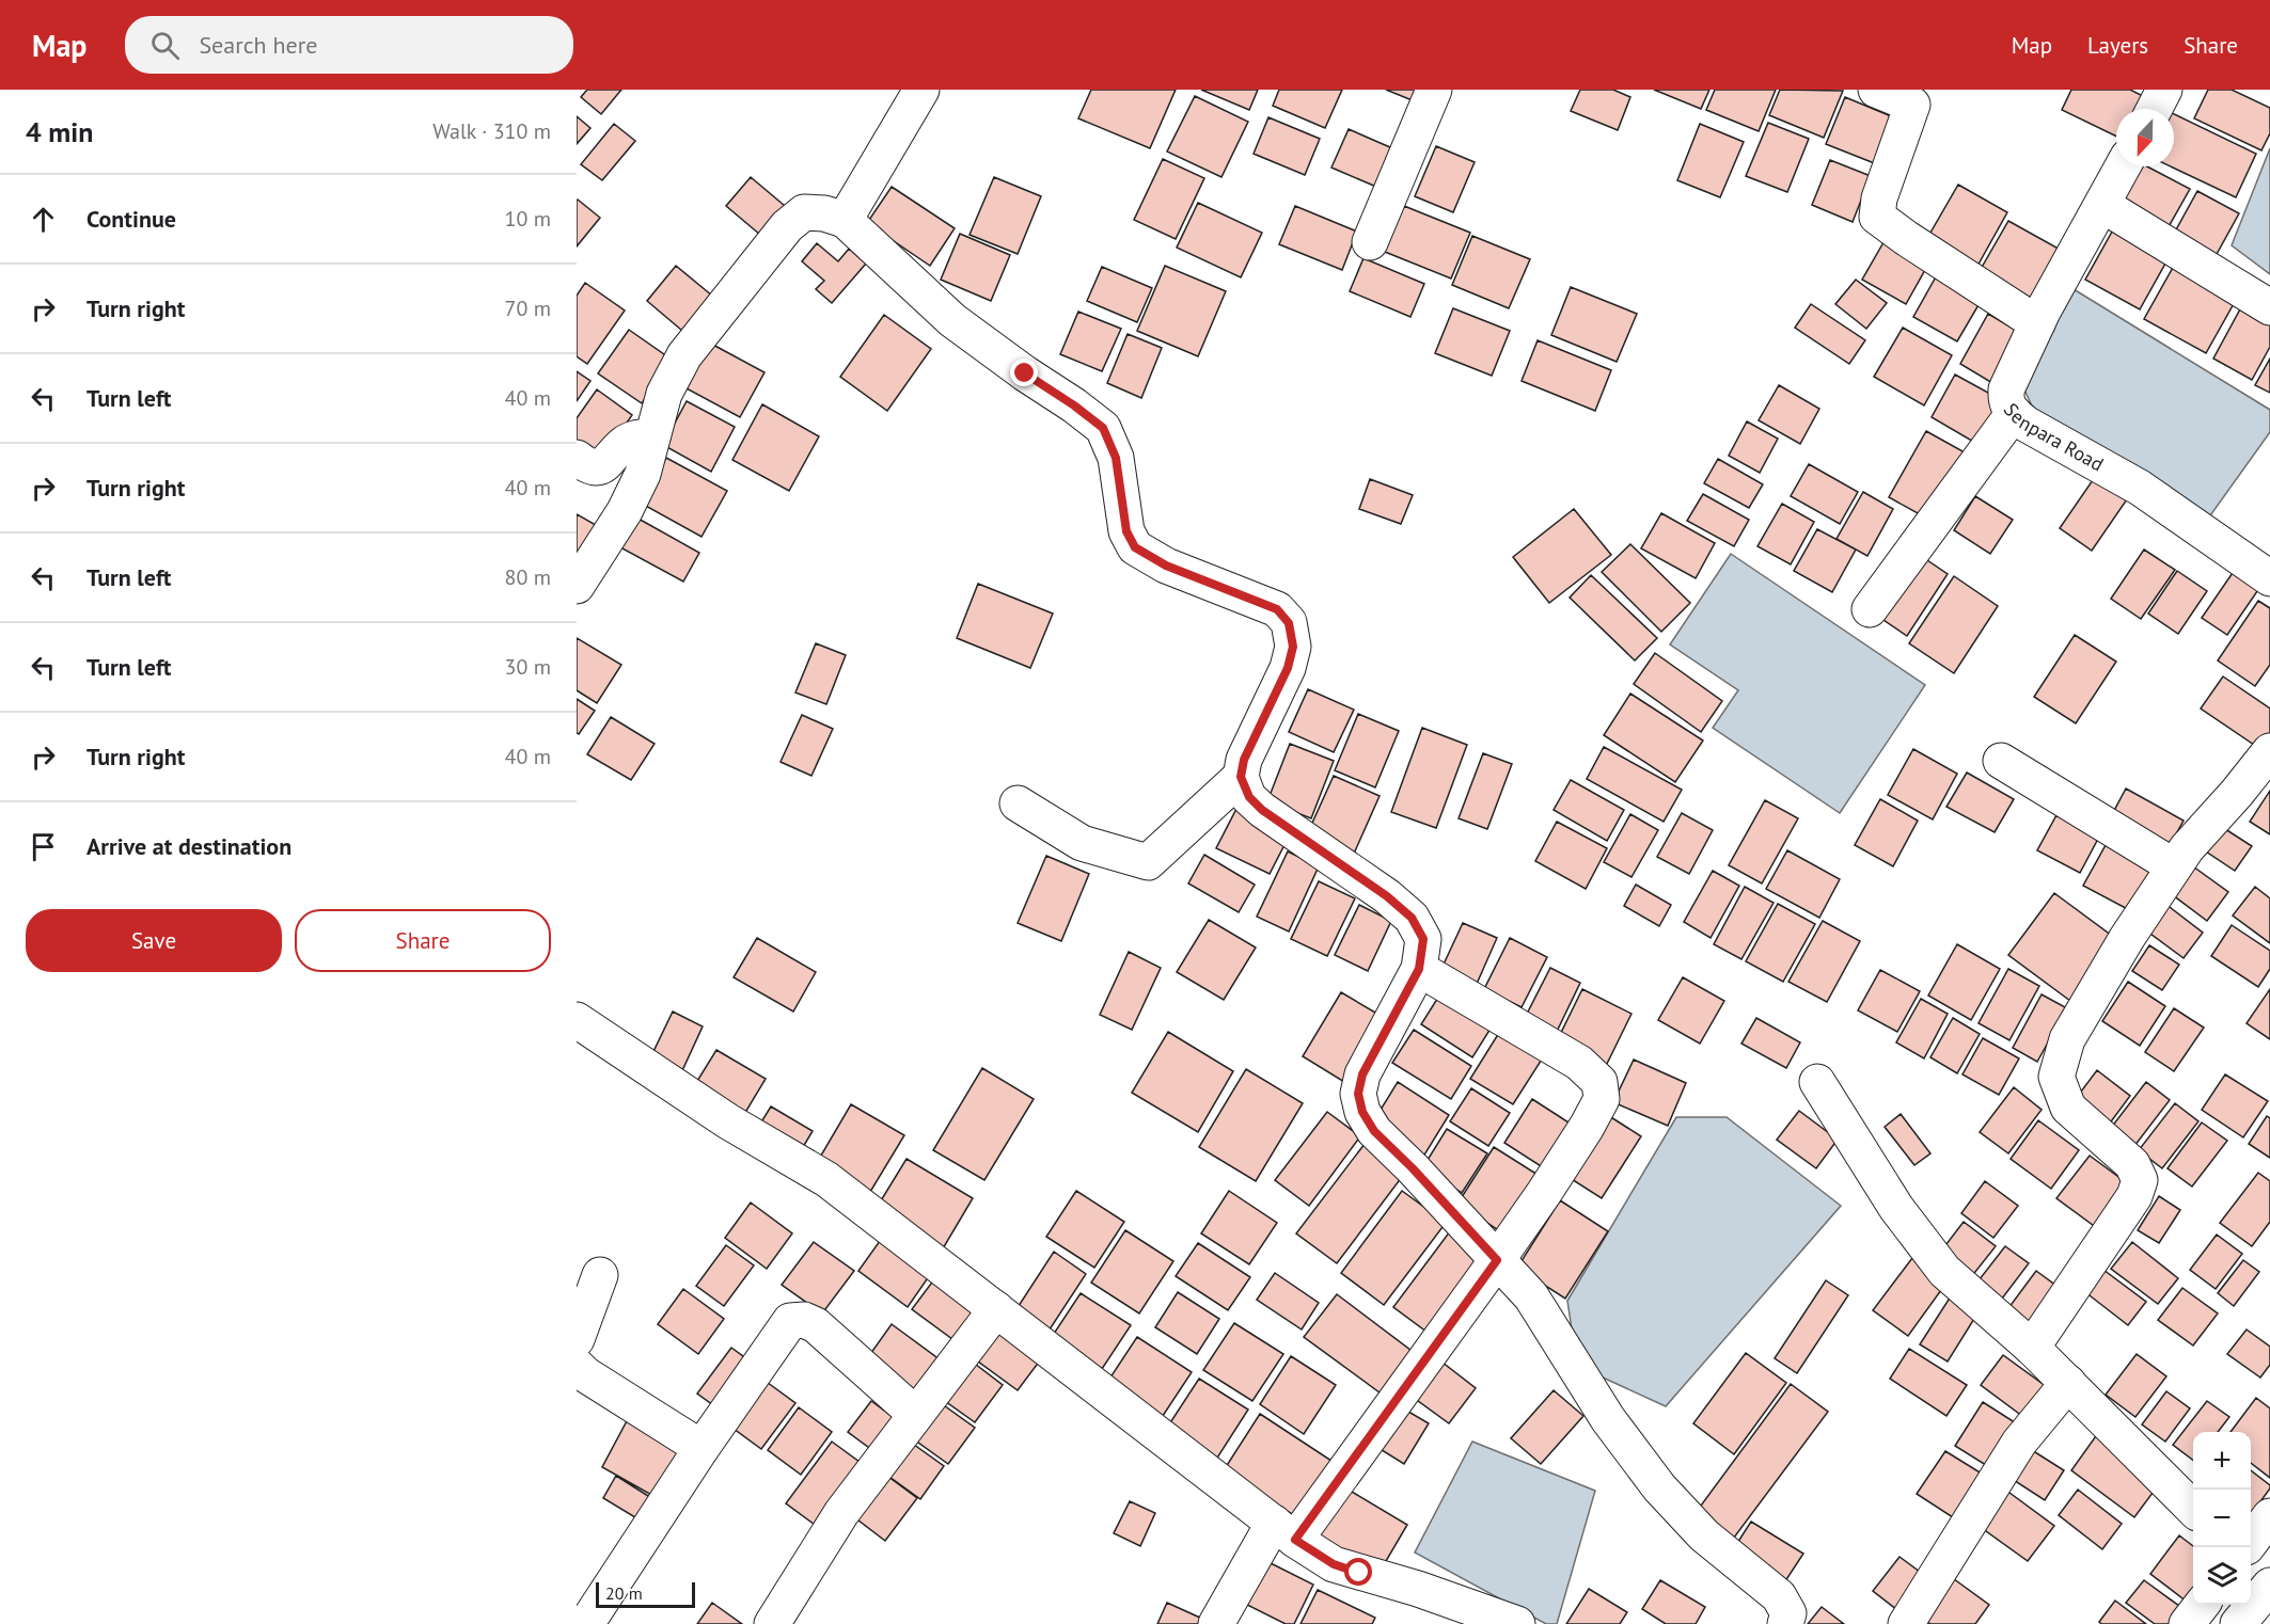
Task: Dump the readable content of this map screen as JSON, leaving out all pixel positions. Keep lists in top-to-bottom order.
{
  "streets": {
    "street": ["Senpara Road"]
  },
  "scale_bar": "20 m",
  "north": "bottom",
  "page": {
    "header": "Map",
    "search": "Search here",
    "nav": ["Map", "Layers", "Share"],
    "heading": ["4 min", "Walk · 310 m"],
    "list": [
      ["Continue", "10 m"],
      ["Turn right", "70 m"],
      ["Turn left", "40 m"],
      ["Turn right", "40 m"],
      ["Turn left", "80 m"],
      ["Turn left", "30 m"],
      ["Turn right", "40 m"],
      "Arrive at destination"
    ],
    "buttons": ["Save", "Share"],
    "map_buttons": ["+", "−"],
    "scale": "20 m"
  }
}
